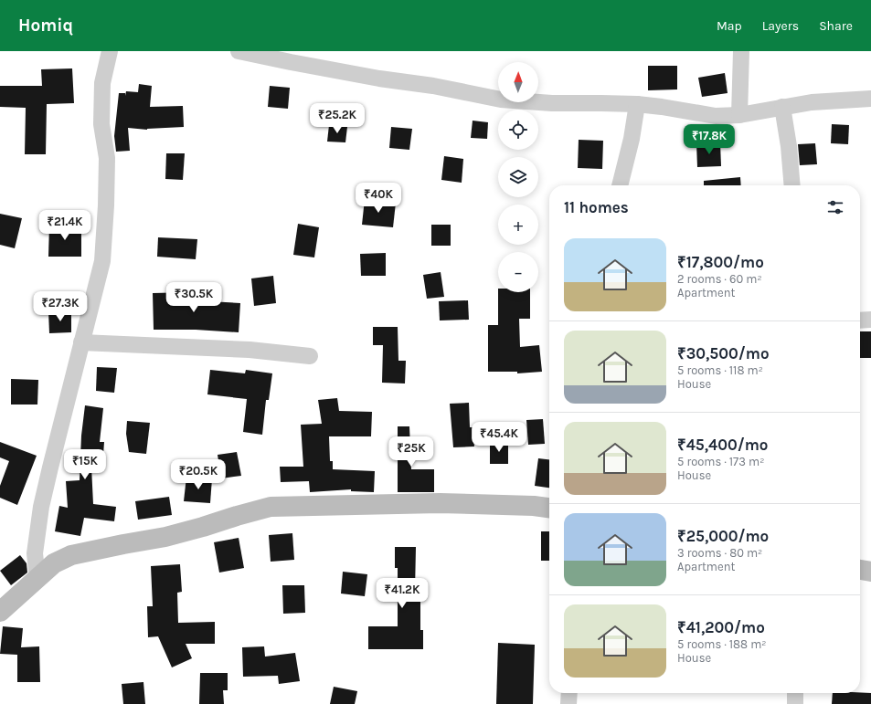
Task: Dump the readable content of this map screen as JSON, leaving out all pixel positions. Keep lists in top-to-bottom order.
{
  "north": "top",
  "page": {
    "header": "Homiq",
    "nav": ["Map", "Layers", "Share"],
    "map_buttons": ["+", "−"],
    "price": [
      "₹25.2K",
      "₹17.8K",
      "₹40K",
      "₹21.4K",
      "₹30.5K",
      "₹27.3K",
      "₹45.4K",
      "₹25K",
      "₹15K",
      "₹20.5K",
      "₹41.2K"
    ],
    "heading": "11 homes",
    "list": [
      {
        "name": "₹17,800/mo",
        "note": "2 rooms · 60 m² · Apartment"
      },
      {
        "name": "₹30,500/mo",
        "note": "5 rooms · 118 m² · House"
      },
      {
        "name": "₹45,400/mo",
        "note": "5 rooms · 173 m² · House"
      },
      {
        "name": "₹25,000/mo",
        "note": "3 rooms · 80 m² · Apartment"
      },
      {
        "name": "₹41,200/mo",
        "note": "5 rooms · 188 m² · House"
      }
    ]
  }
}
